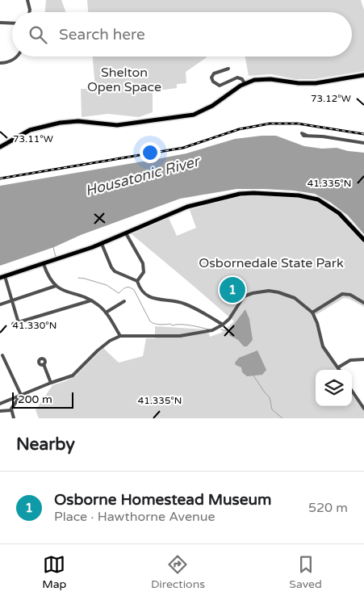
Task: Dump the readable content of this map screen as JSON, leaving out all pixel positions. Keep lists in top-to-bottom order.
{
  "water": ["Housatonic River"],
  "parks": ["Shelton Open Space", "Osbornedale State Park"],
  "scale_bar": "200 m",
  "page": {
    "search": "Search here",
    "pins": "1",
    "scale": "200 m",
    "heading": "Nearby",
    "list": [
      {
        "mark": "1",
        "name": "Osborne Homestead Museum",
        "note": "Place · Hawthorne Avenue",
        "value": "520 m"
      }
    ],
    "nav": ["Map", "Directions", "Saved"]
  },
  "coordinates": [
    "73.12°W",
    "73.11°W",
    "41.335°N",
    "41.330°N"
  ]
}
